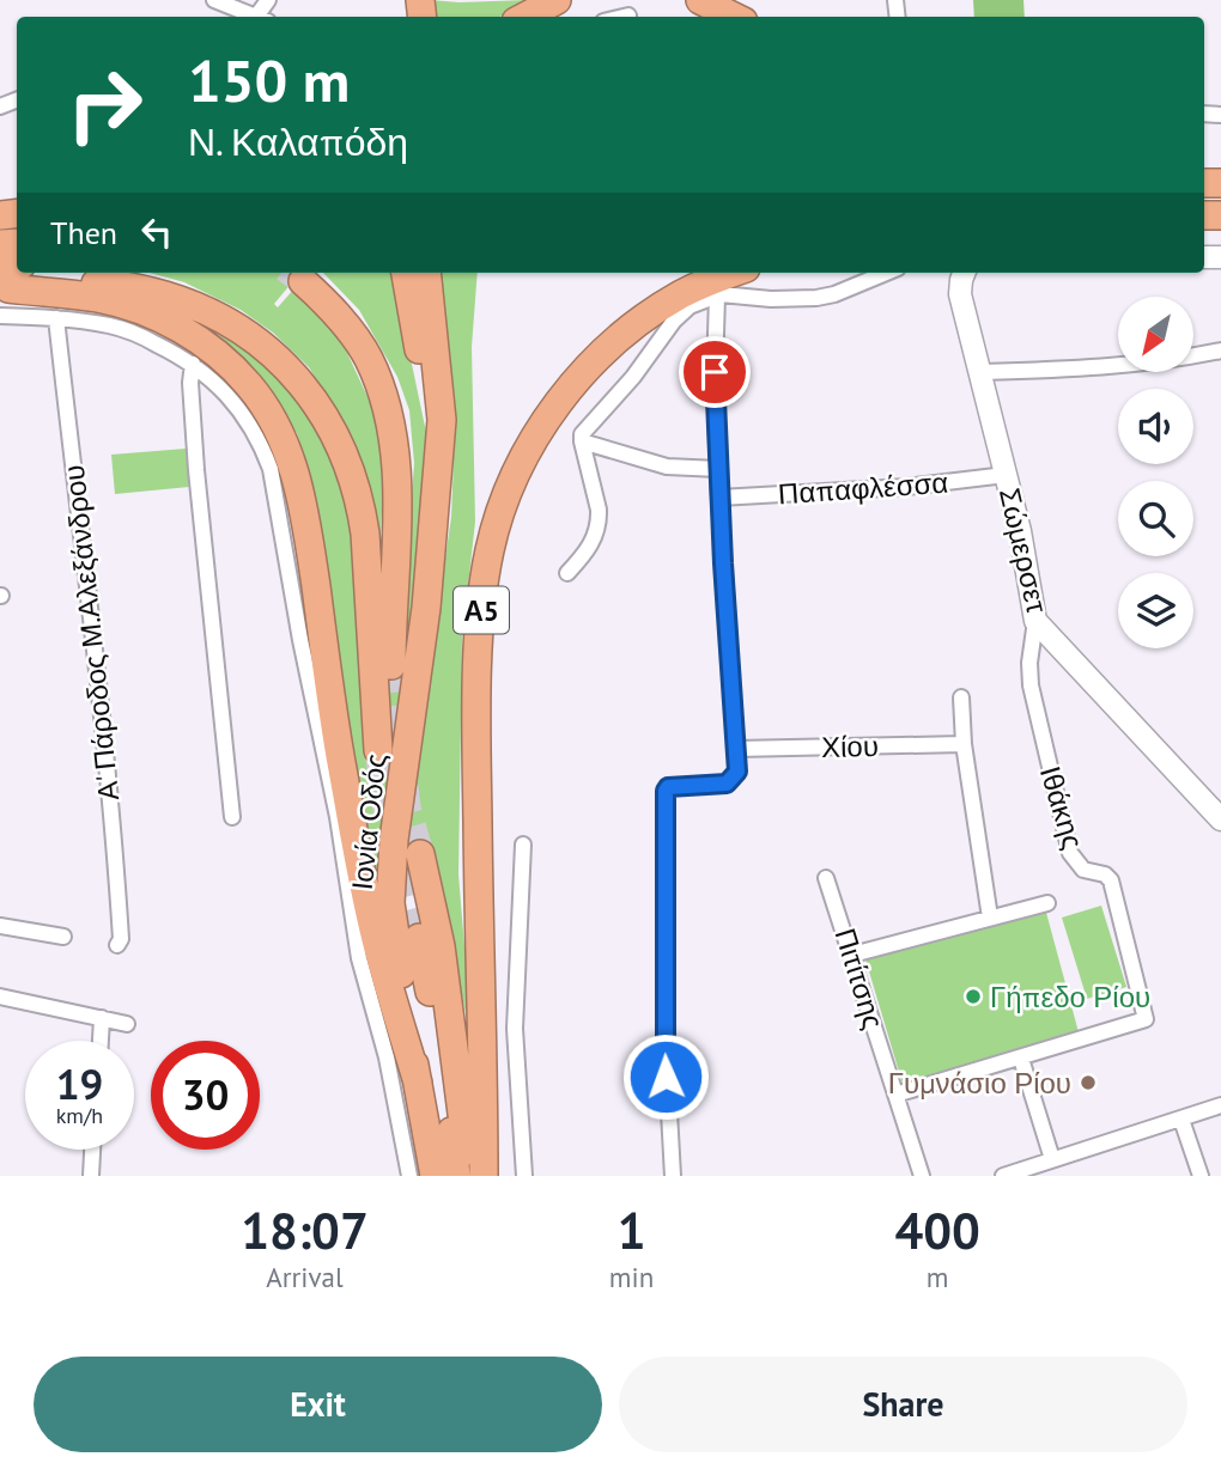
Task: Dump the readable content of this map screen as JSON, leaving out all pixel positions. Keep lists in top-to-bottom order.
{
  "streets": {
    "highway": ["Α5", "Ιονία Οδός"],
    "street": [
      "Παπαφλέσσα",
      "Σώμερσετ",
      "Α' Πάροδος Μ.Αλεξάνδρου",
      "Χίου",
      "Ιθάκης",
      "Πιτίτσης"
    ]
  },
  "crossings": [
    ["Παπαφλέσσα", "Σώμερσετ"],
    ["Σώμερσετ", "Ιθάκης"]
  ],
  "places": ["Γήπεδο Ρίου", "Γυμνάσιο Ρίου"],
  "north": "bottom left",
  "page": {
    "turn": ["150 m", "Ν. Καλαπόδη"],
    "then": "Then",
    "speed": "19 km/h",
    "limit": "30",
    "eta": [
      "18:07",
      "Arrival",
      "1",
      "min",
      "400",
      "m"
    ],
    "buttons": ["Exit", "Share"]
  }
}
